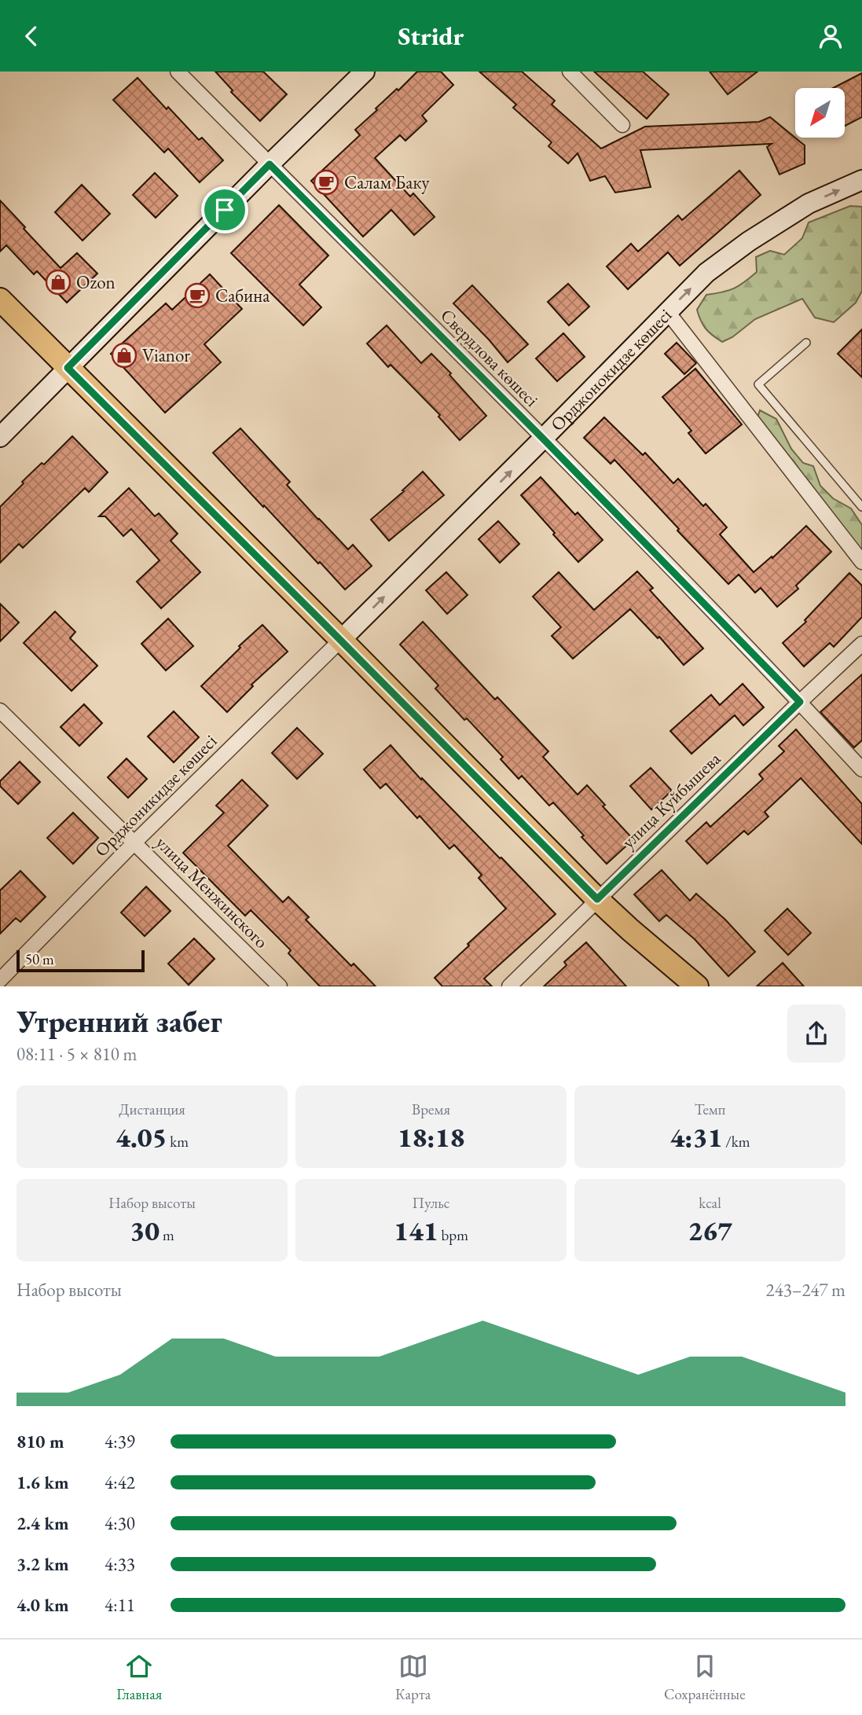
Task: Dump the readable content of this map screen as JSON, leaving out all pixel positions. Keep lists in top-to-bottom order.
{
  "streets": {
    "main road": ["Орджонокидзе көшесі"],
    "street": [
      "Свердлова көшесі",
      "Орджоникидзе көшесі",
      "улица Куйбышева",
      "улица Менжинского"
    ]
  },
  "crossings": [
    ["Свердлова көшесі", "Орджонокидзе көшесі"],
    ["Свердлова көшесі", "улица Куйбышева"],
    ["Орджонокидзе көшесі", "Орджоникидзе көшесі"],
    ["Орджоникидзе көшесі", "улица Менжинского"]
  ],
  "one_way": ["Орджонокидзе көшесі"],
  "places": {
    "cafe": ["Салам Баку", "Сабина"],
    "shop": ["Ozon", "Vianor"]
  },
  "scale_bar": "50 m",
  "north": "bottom left",
  "page": {
    "header": "Stridr",
    "scale": "50 m",
    "heading": ["Утренний забег", "08:11 · 5 × 810 m"],
    "stats": [
      ["Дистанция", "4.05 km"],
      ["Время", "18:18"],
      ["Темп", "4:31 /km"],
      ["Набор высоты", "30 m"],
      ["Пульс", "141 bpm"],
      ["kcal", "267"]
    ],
    "chart": ["Набор высоты", "243–247 m"],
    "list": [
      {
        "name": "810 m",
        "note": "4:39"
      },
      {
        "name": "1.6 km",
        "note": "4:42"
      },
      {
        "name": "2.4 km",
        "note": "4:30"
      },
      {
        "name": "3.2 km",
        "note": "4:33"
      },
      {
        "name": "4.0 km",
        "note": "4:11"
      }
    ],
    "tabs": ["Главная", "Карта", "Сохранённые"]
  }
}
